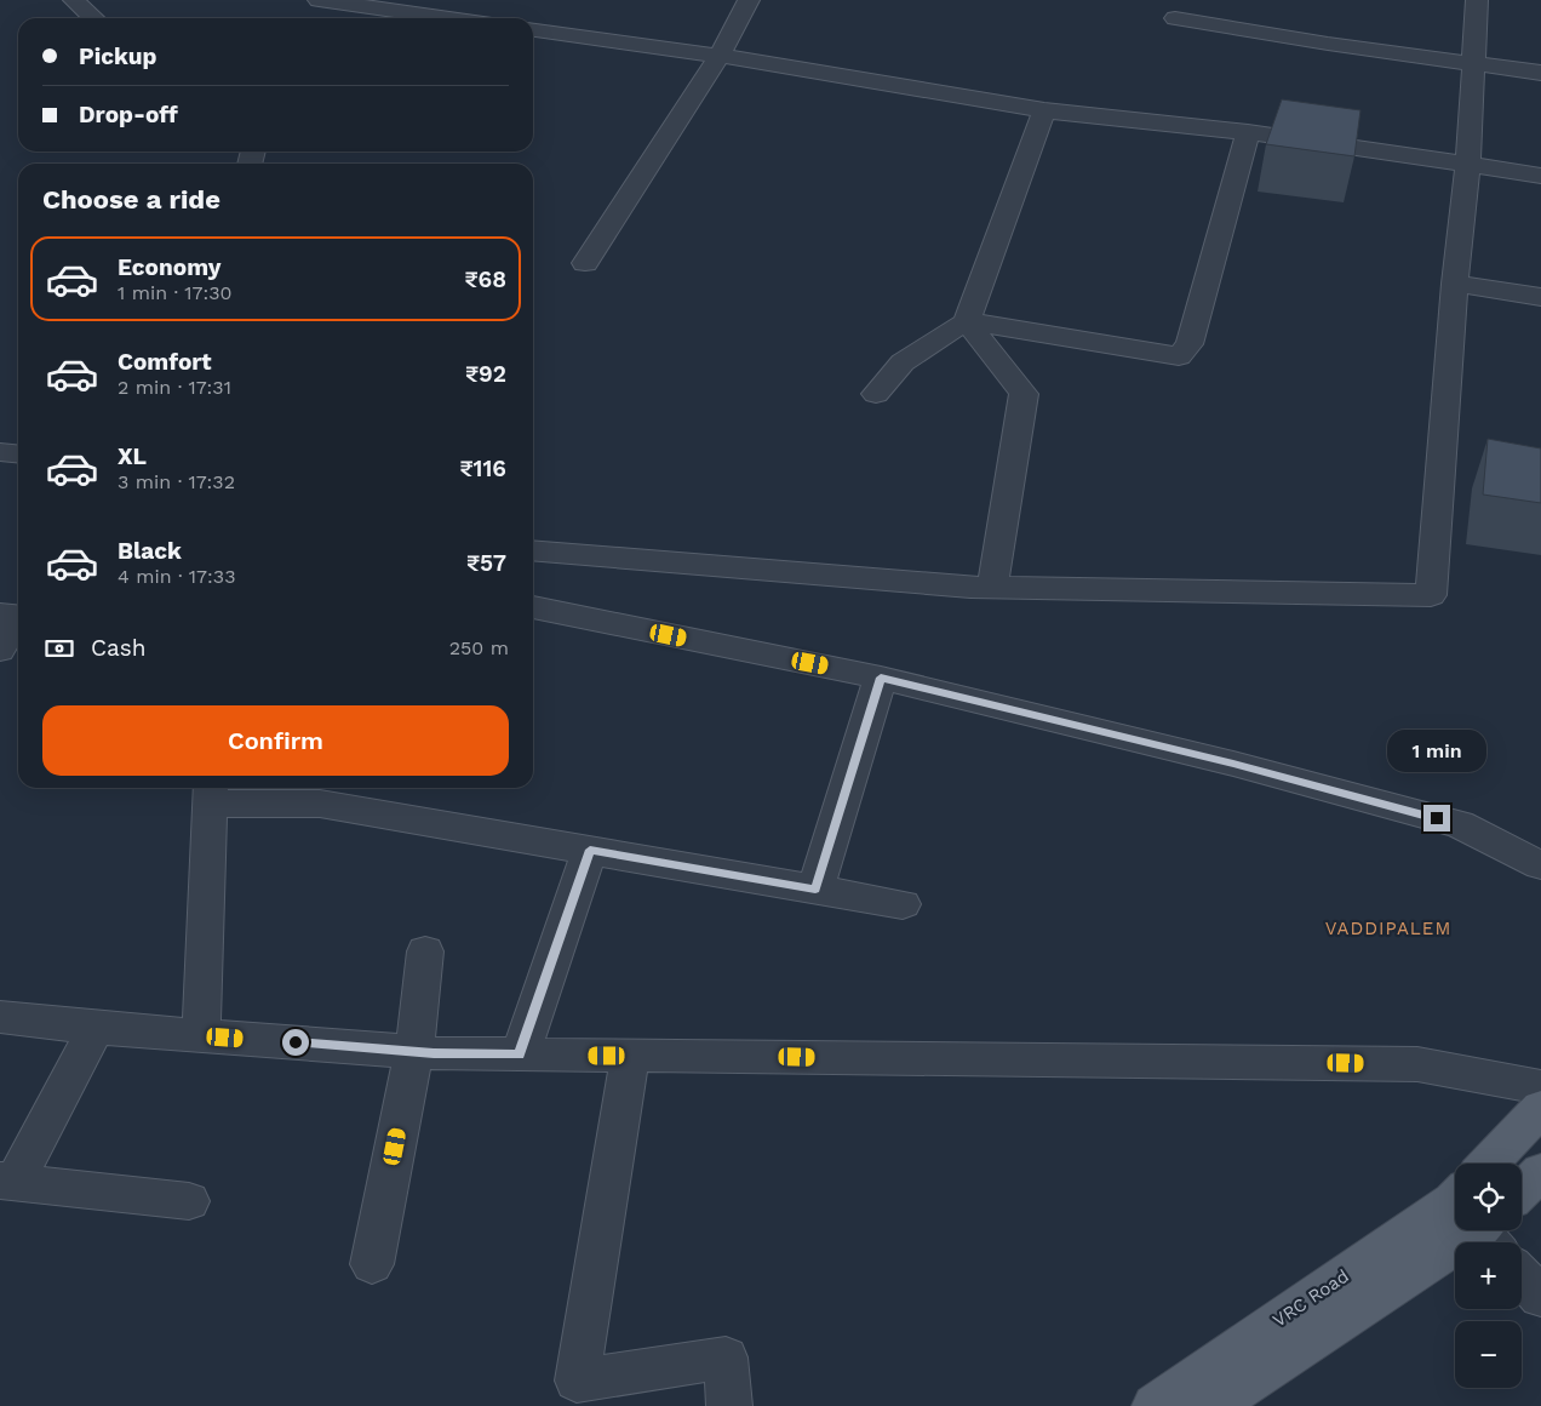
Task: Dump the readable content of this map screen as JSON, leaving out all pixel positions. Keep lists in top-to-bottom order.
{
  "streets": {
    "main road": ["VRC Road"]
  },
  "districts": ["VADDIPALEM"],
  "page": {
    "banner": ["Pickup", "Drop-off"],
    "heading": "Choose a ride",
    "list": [
      {
        "name": "Economy",
        "note": "1 min · 17:30",
        "value": "₹68"
      },
      {
        "name": "Comfort",
        "note": "2 min · 17:31",
        "value": "₹92"
      },
      {
        "name": "XL",
        "note": "3 min · 17:32",
        "value": "₹116"
      },
      {
        "name": "Black",
        "note": "4 min · 17:33",
        "value": "₹57"
      }
    ],
    "pay": ["Cash", "250 m"],
    "buttons": "Confirm",
    "bubble": "1 min",
    "map_buttons": ["+", "−"]
  }
}
